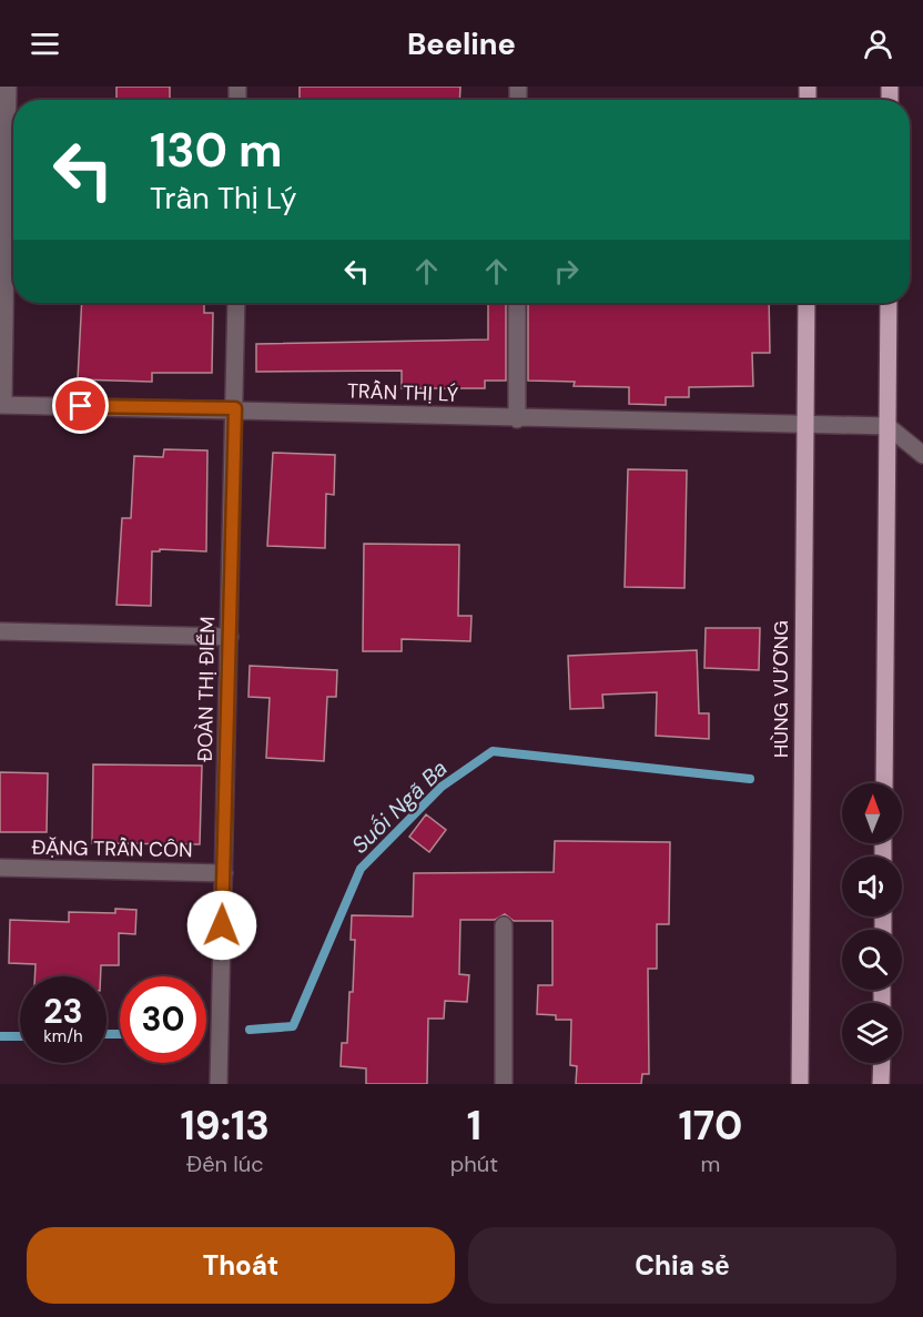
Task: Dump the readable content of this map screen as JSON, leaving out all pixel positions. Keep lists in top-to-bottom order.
{
  "streets": {
    "main road": ["HÙNG VƯƠNG"],
    "street": ["TRẦN THỊ LÝ", "ĐOÀN THỊ ĐIỂM", "ĐẶNG TRẦN CÔN"]
  },
  "crossings": [
    ["TRẦN THỊ LÝ", "ĐOÀN THỊ ĐIỂM"],
    ["TRẦN THỊ LÝ", "HÙNG VƯƠNG"],
    ["ĐOÀN THỊ ĐIỂM", "ĐẶNG TRẦN CÔN"]
  ],
  "water": ["Suối Ngã Ba"],
  "north": "top",
  "page": {
    "header": "Beeline",
    "turn": ["130 m", "Trần Thị Lý"],
    "speed": "23 km/h",
    "limit": "30",
    "eta": [
      "19:13",
      "Đến lúc",
      "1",
      "phút",
      "170",
      "m"
    ],
    "buttons": ["Thoát", "Chia sẻ"]
  }
}
